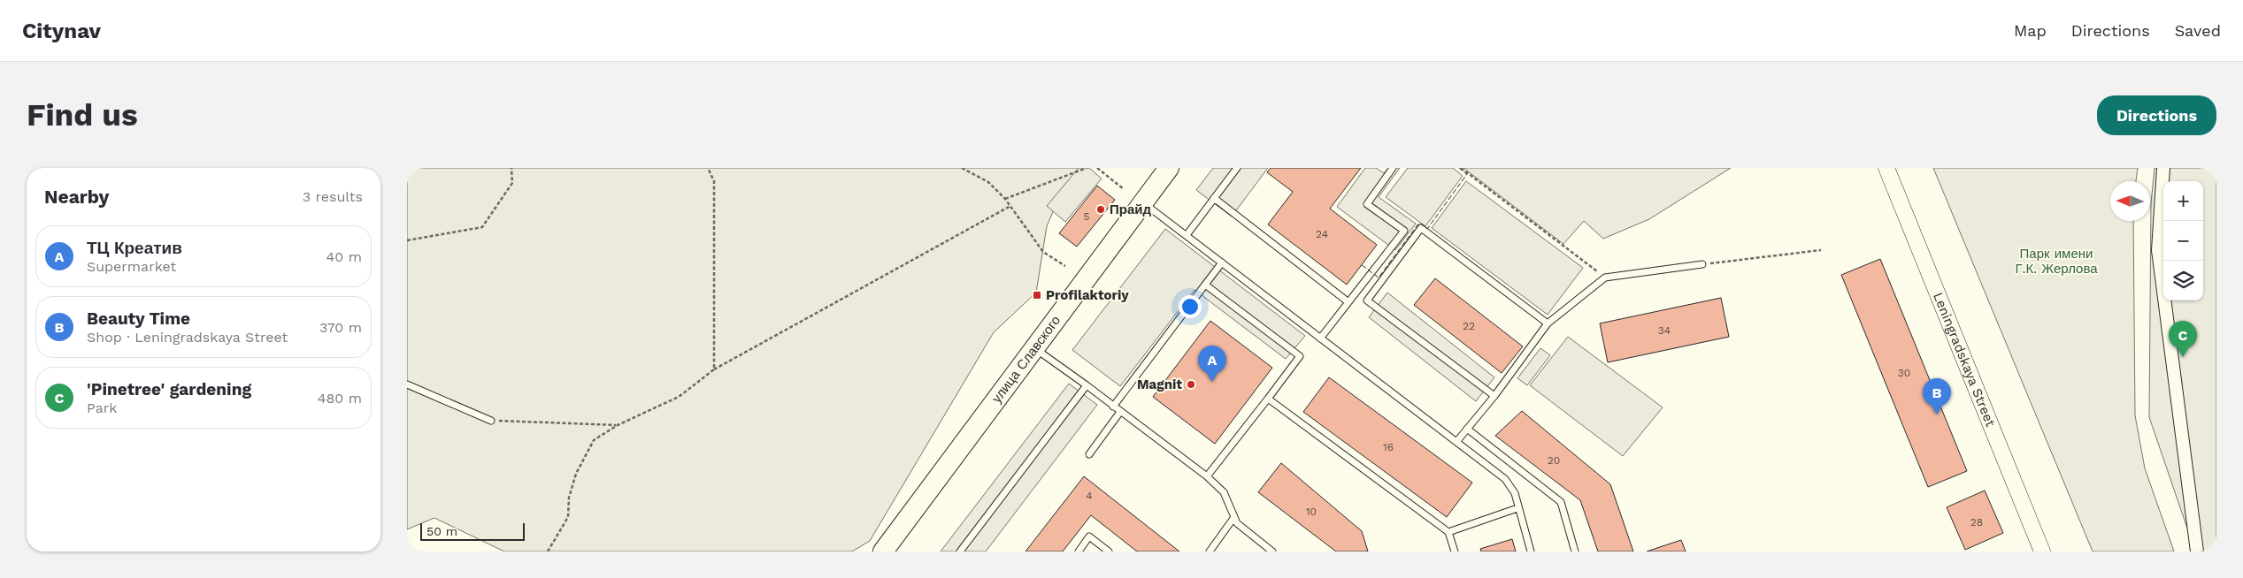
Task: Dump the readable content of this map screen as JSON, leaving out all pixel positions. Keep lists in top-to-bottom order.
{
  "streets": {
    "main road": ["улица Славского"],
    "street": ["Leningradskaya Street"]
  },
  "parks": ["Парк имени Г.К. Жерлова"],
  "places": {
    "other": ["Прайд", "Magnit"],
    "transit": ["Profilaktoriy"]
  },
  "house_numbers": [
    "5",
    "24",
    "22",
    "34",
    "30",
    "16",
    "20",
    "4",
    "10",
    "28"
  ],
  "scale_bar": "50 m",
  "north": "left",
  "page": {
    "header": "Citynav",
    "nav": ["Map", "Directions", "Saved"],
    "buttons": "Directions",
    "title": "Find us",
    "heading": ["Nearby", "3 results"],
    "map_buttons": ["+", "−"],
    "list": [
      {
        "mark": "A",
        "name": "ТЦ Креатив",
        "note": "Supermarket",
        "value": "40 m"
      },
      {
        "mark": "B",
        "name": "Beauty Time",
        "note": "Shop · Leningradskaya Street",
        "value": "370 m"
      },
      {
        "mark": "C",
        "name": "'Pinetree' gardening",
        "note": "Park",
        "value": "480 m"
      }
    ],
    "pins": ["C", "A", "B"],
    "scale": "50 m"
  }
}
